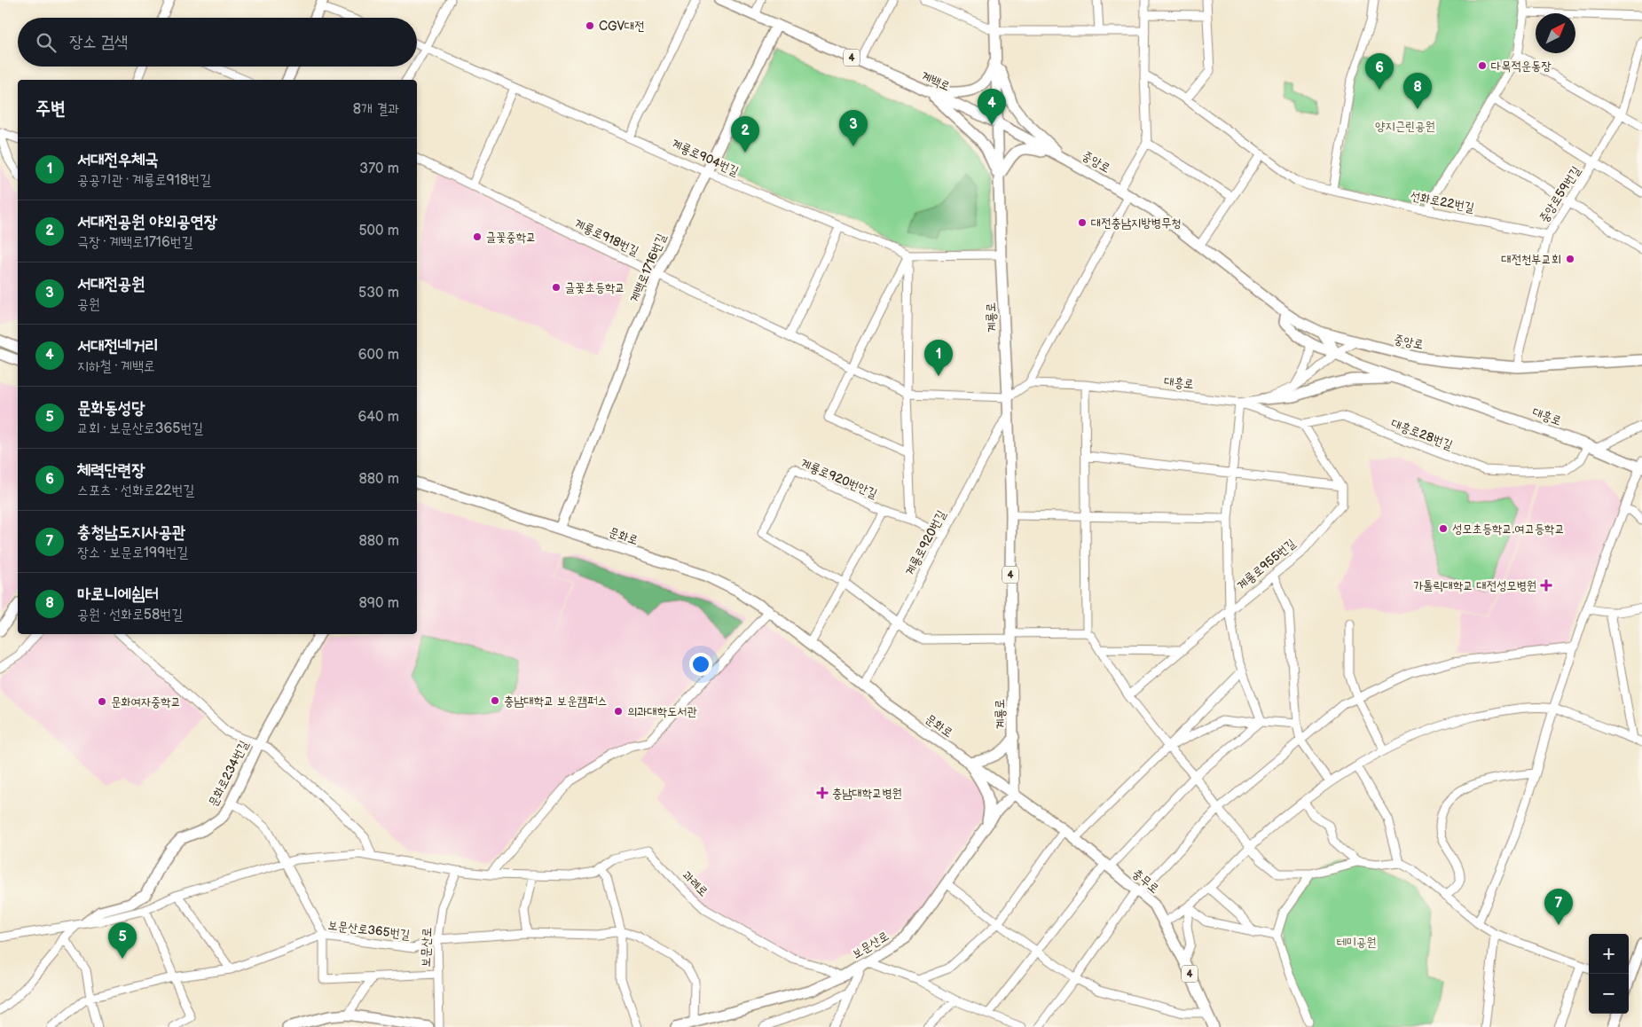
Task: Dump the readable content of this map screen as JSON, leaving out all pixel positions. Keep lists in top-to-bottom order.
{
  "streets": {
    "main road": [
      "4",
      "계백로",
      "중앙로",
      "계백로1716번길",
      "계룡로",
      "대흥로",
      "문화로",
      "문화로234번길",
      "충무로",
      "보문산로"
    ],
    "street": [
      "계룡로904번길",
      "중앙로59번길",
      "선화로22번길",
      "계룡로918번길",
      "대흥로28번길",
      "계룡로920번안길",
      "계룡로920번길",
      "계룡로955번길",
      "과례로",
      "보문산로365번길"
    ]
  },
  "crossings": [
    ["계백로", "중앙로"],
    ["계백로", "계백로1716번길"],
    ["계백로", "계룡로"],
    ["계룡로904번길", "계백로1716번길"],
    ["계룡로904번길", "계룡로"],
    ["중앙로", "중앙로59번길"],
    ["중앙로", "계룡로"],
    ["중앙로", "대흥로"],
    ["중앙로59번길", "선화로22번길"],
    ["계룡로918번길", "계백로1716번길"],
    ["계룡로918번길", "계룡로"],
    ["계백로1716번길", "문화로"],
    ["계룡로", "계룡로920번안길"],
    ["계룡로", "문화로"],
    ["계룡로", "계룡로920번길"],
    ["계룡로", "충무로"],
    ["계룡로", "보문산로"],
    ["대흥로", "대흥로28번길"],
    ["계룡로920번안길", "계룡로920번길"],
    ["문화로", "계룡로920번길"],
    ["문화로", "충무로"],
    ["문화로", "보문산로"],
    ["문화로234번길", "과례로"],
    ["충무로", "보문산로"],
    ["과례로", "보문산로"],
    ["보문산로365번길", "보문산로"]
  ],
  "parks": ["양지근린공원", "테미공원"],
  "places": {
    "other": [
      "CGV대전",
      "다목적운동장",
      "대전충남지방병무청",
      "글꽃중학교",
      "대전천부교회",
      "글꽃초등학교",
      "성모초등학교.여고등학교",
      "충남대학교 보운캠퍼스",
      "문화여자중학교",
      "의과대학도서관"
    ],
    "health": ["가톨릭대학교 대전성모병원", "충남대학교병원"]
  },
  "north": "top right",
  "page": {
    "search": "장소 검색",
    "pins": [
      "6",
      "8",
      "4",
      "3",
      "2",
      "1",
      "7",
      "5"
    ],
    "heading": ["주변", "8개 결과"],
    "list": [
      {
        "mark": "1",
        "name": "서대전우체국",
        "note": "공공기관 · 계룡로918번길",
        "value": "370 m"
      },
      {
        "mark": "2",
        "name": "서대전공원 야외공연장",
        "note": "극장 · 계백로1716번길",
        "value": "500 m"
      },
      {
        "mark": "3",
        "name": "서대전공원",
        "note": "공원",
        "value": "530 m"
      },
      {
        "mark": "4",
        "name": "서대전네거리",
        "note": "지하철 · 계백로",
        "value": "600 m"
      },
      {
        "mark": "5",
        "name": "문화동성당",
        "note": "교회 · 보문산로365번길",
        "value": "640 m"
      },
      {
        "mark": "6",
        "name": "체력단련장",
        "note": "스포츠 · 선화로22번길",
        "value": "880 m"
      },
      {
        "mark": "7",
        "name": "충청남도지사공관",
        "note": "장소 · 보문로199번길",
        "value": "880 m"
      },
      {
        "mark": "8",
        "name": "마로니에쉼터",
        "note": "공원 · 선화로58번길",
        "value": "890 m"
      }
    ],
    "map_buttons": ["+", "−"]
  }
}
